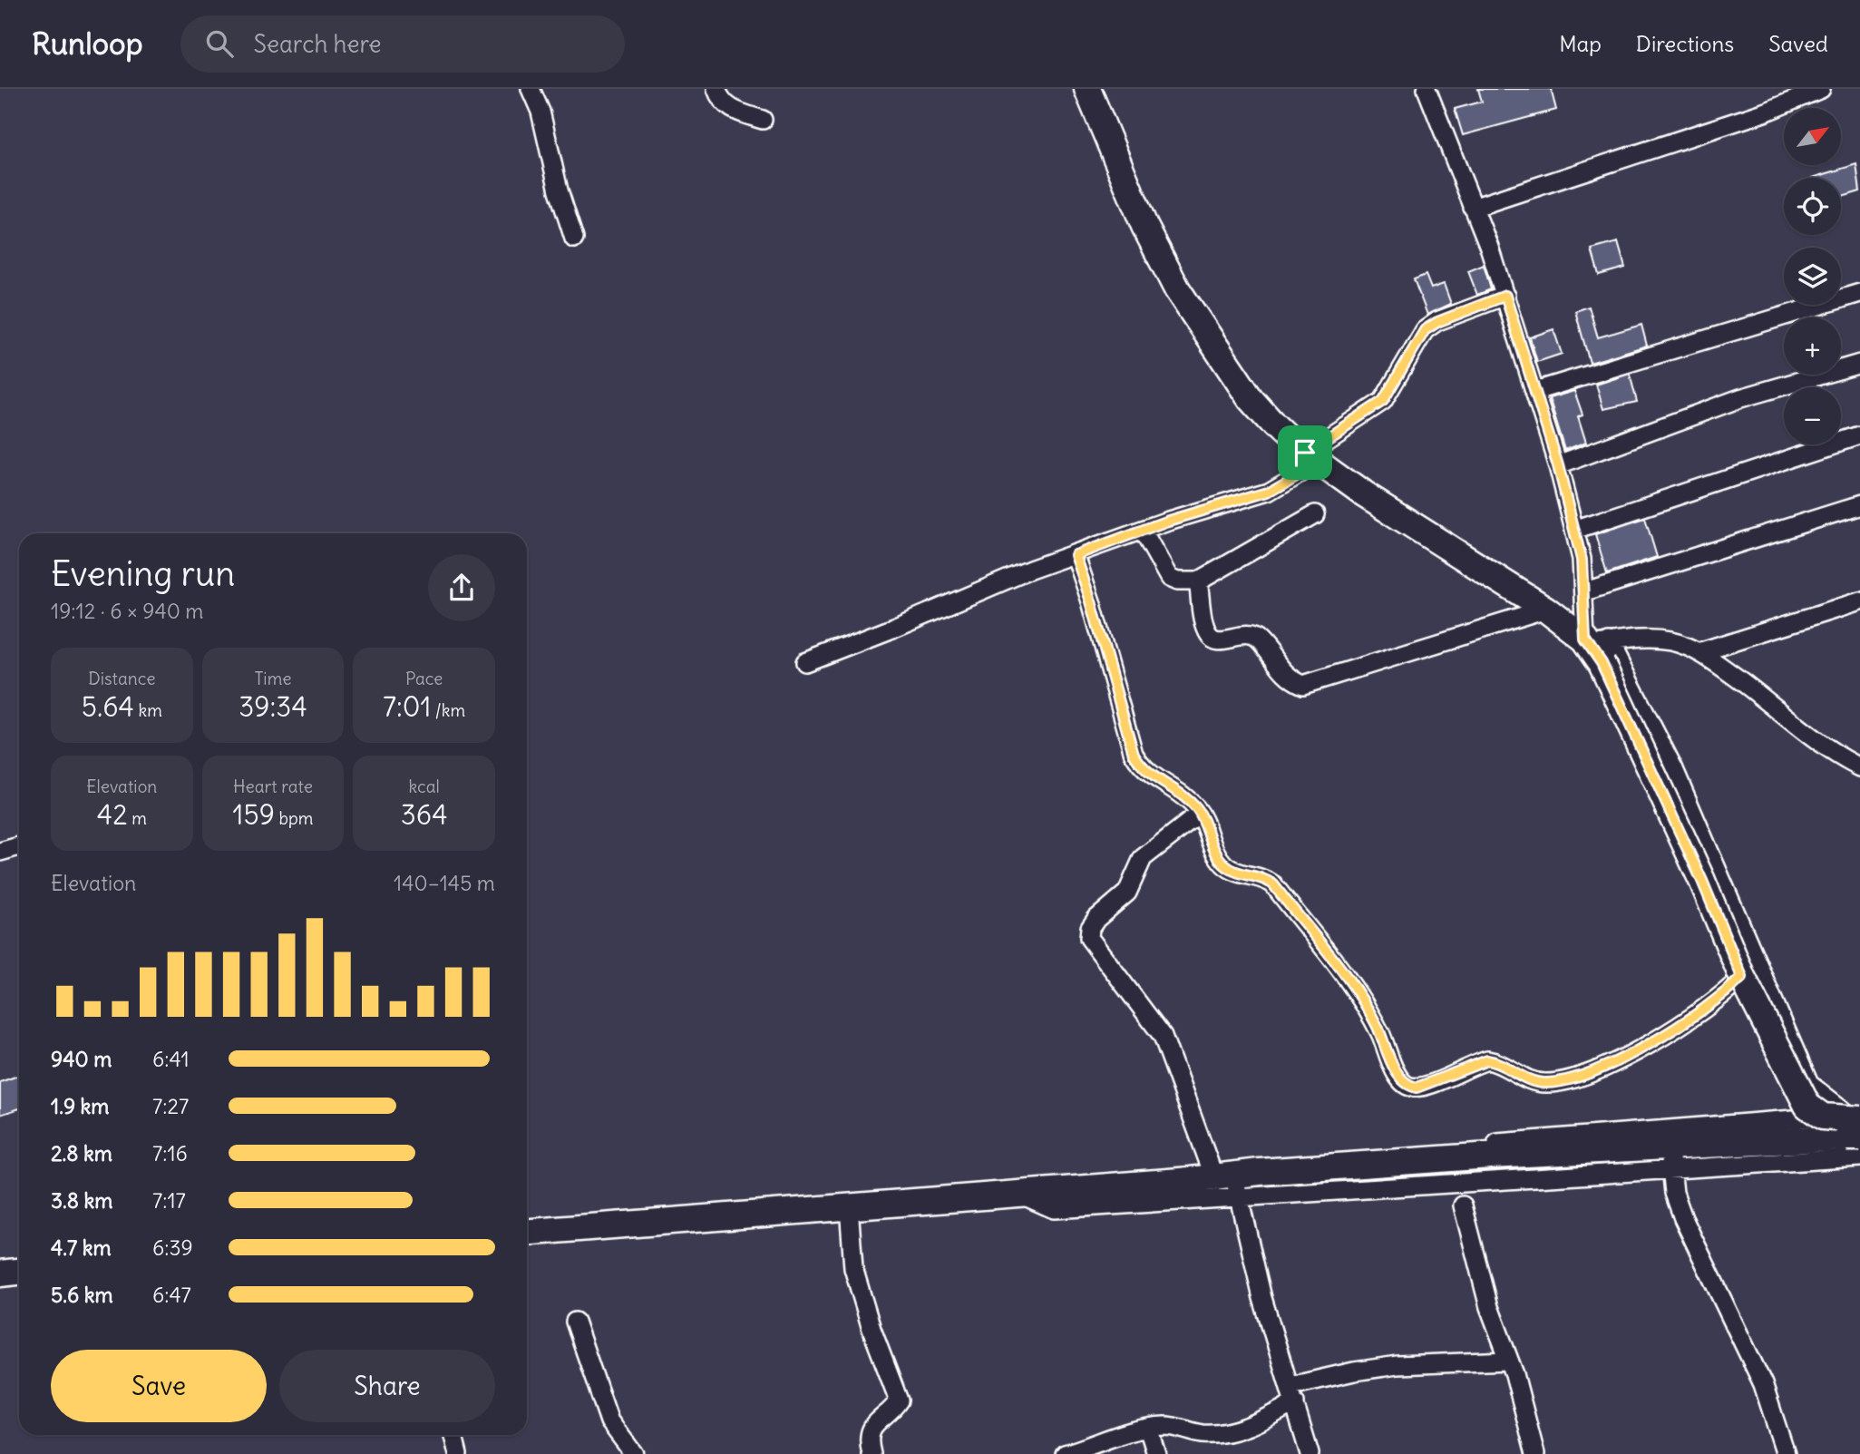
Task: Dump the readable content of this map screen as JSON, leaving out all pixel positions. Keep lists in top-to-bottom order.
{
  "north": "top right",
  "page": {
    "header": "Runloop",
    "search": "Search here",
    "nav": ["Map", "Directions", "Saved"],
    "map_buttons": ["+", "−"],
    "heading": ["Evening run", "19:12 · 6 × 940 m"],
    "stats": [
      ["Distance", "5.64 km"],
      ["Time", "39:34"],
      ["Pace", "7:01 /km"],
      ["Elevation", "42 m"],
      ["Heart rate", "159 bpm"],
      ["kcal", "364"]
    ],
    "chart": ["Elevation", "140–145 m"],
    "list": [
      {
        "name": "940 m",
        "note": "6:41"
      },
      {
        "name": "1.9 km",
        "note": "7:27"
      },
      {
        "name": "2.8 km",
        "note": "7:16"
      },
      {
        "name": "3.8 km",
        "note": "7:17"
      },
      {
        "name": "4.7 km",
        "note": "6:39"
      },
      {
        "name": "5.6 km",
        "note": "6:47"
      }
    ],
    "buttons": ["Save", "Share"]
  }
}
